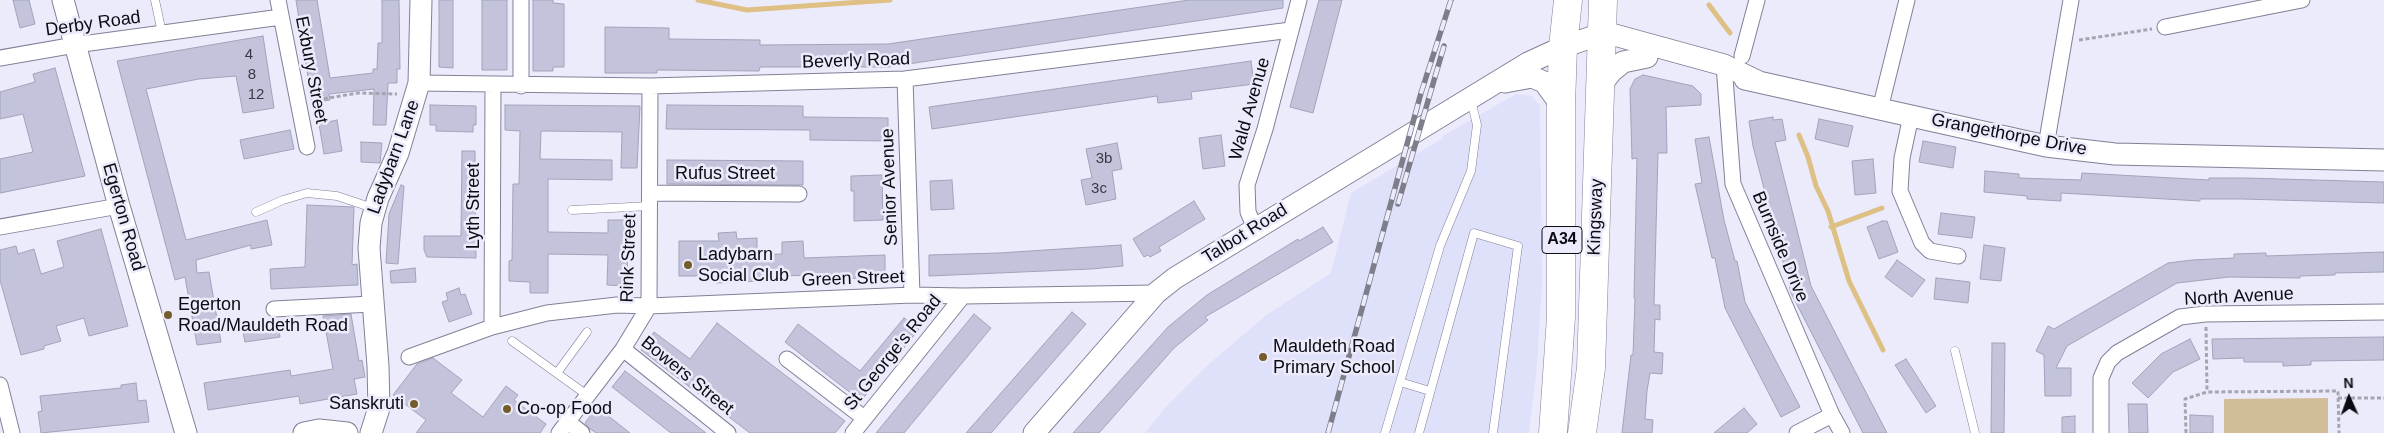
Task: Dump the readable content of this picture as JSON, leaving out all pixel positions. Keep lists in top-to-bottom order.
{
  "streets": {
    "highway": ["Kingsway", "A34"],
    "street": [
      "Derby Road",
      "Beverly Road",
      "Exbury Street",
      "Wald Avenue",
      "Grangethorpe Drive",
      "Ladybarn Lane",
      "Rufus Street",
      "Senior Avenue",
      "Lyth Street",
      "Egerton Road",
      "Talbot Road",
      "Burnside Drive",
      "Rink Street",
      "Green Street",
      "North Avenue",
      "St George's Road",
      "Bowers Street"
    ]
  },
  "crossings": [
    ["Derby Road", "Exbury Street"],
    ["Derby Road", "Egerton Road"],
    ["Beverly Road", "Wald Avenue"],
    ["Beverly Road", "Ladybarn Lane"],
    ["Beverly Road", "Senior Avenue"],
    ["Beverly Road", "Lyth Street"],
    ["Beverly Road", "Rink Street"],
    ["Wald Avenue", "Talbot Road"],
    ["Grangethorpe Drive", "Kingsway"],
    ["Grangethorpe Drive", "Talbot Road"],
    ["Grangethorpe Drive", "Burnside Drive"],
    ["Rufus Street", "Rink Street"],
    ["Senior Avenue", "Green Street"],
    ["Lyth Street", "Green Street"],
    ["Kingsway", "Talbot Road"],
    ["Talbot Road", "Green Street"],
    ["Rink Street", "Green Street"],
    ["Rink Street", "Bowers Street"],
    ["Green Street", "St George's Road"]
  ],
  "places": [
    "Ladybarn Social Club",
    "Egerton Road/Mauldeth Road",
    "Mauldeth Road Primary School",
    "Sanskruti",
    "Co-op Food"
  ],
  "house_numbers": [
    "4",
    "8",
    "12",
    "3b",
    "3c"
  ],
  "north": "top"
}
